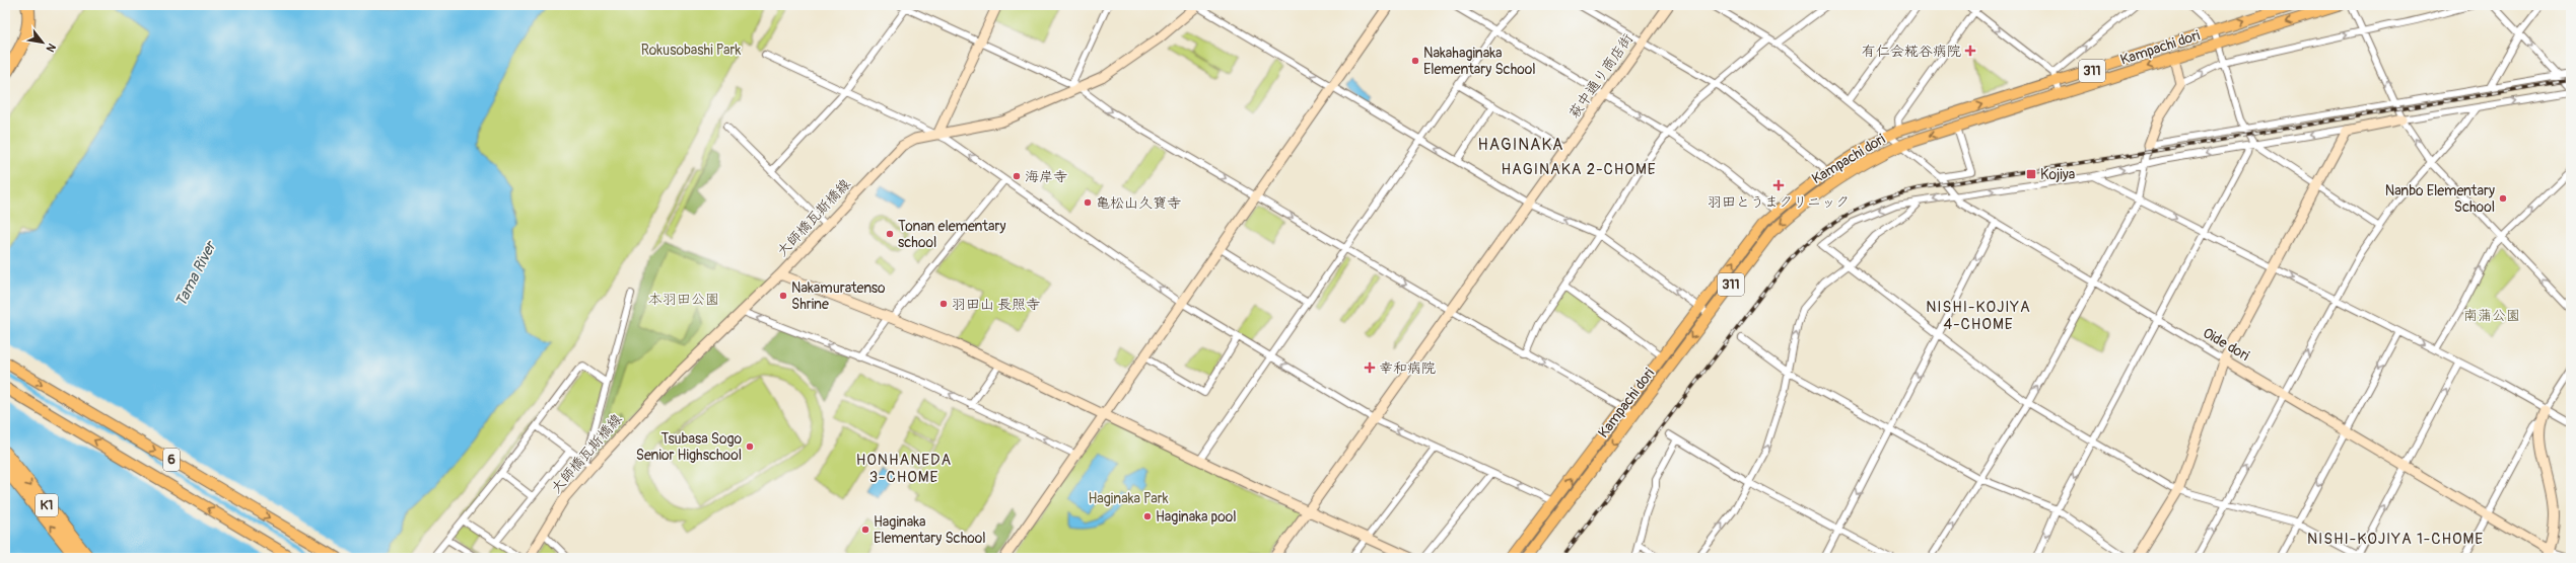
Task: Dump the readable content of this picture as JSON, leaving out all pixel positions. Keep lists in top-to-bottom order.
{
  "streets": {
    "highway": ["K1"],
    "main road": ["Kampachi dori", "311", "6"],
    "street": ["萩中通り商店街", "大師橋瓦斯橋線", "Oide dori"]
  },
  "districts": [
    "HAGINAKA",
    "HAGINAKA 2-CHOME",
    "NISHI-KOJIYA 4-CHOME",
    "HONHANEDA 3-CHOME",
    "NISHI-KOJIYA 1-CHOME"
  ],
  "water": ["Tama River"],
  "parks": [
    "Rokusobashi Park",
    "本羽田公園",
    "南蒲公園",
    "Haginaka Park"
  ],
  "places": {
    "health": ["有仁会糀谷病院", "羽田とうまクリニック", "幸和病院"],
    "other": [
      "Nakahaginaka Elementary School",
      "海岸寺",
      "Nanbo Elementary School",
      "亀松山久寶寺",
      "Tonan elementary school",
      "Nakamuratenso Shrine",
      "羽田山 長照寺",
      "Tsubasa Sogo Senior Highschool",
      "Haginaka pool",
      "Haginaka Elementary School"
    ],
    "transit": ["Kojiya"]
  },
  "north": "bottom right"
}
